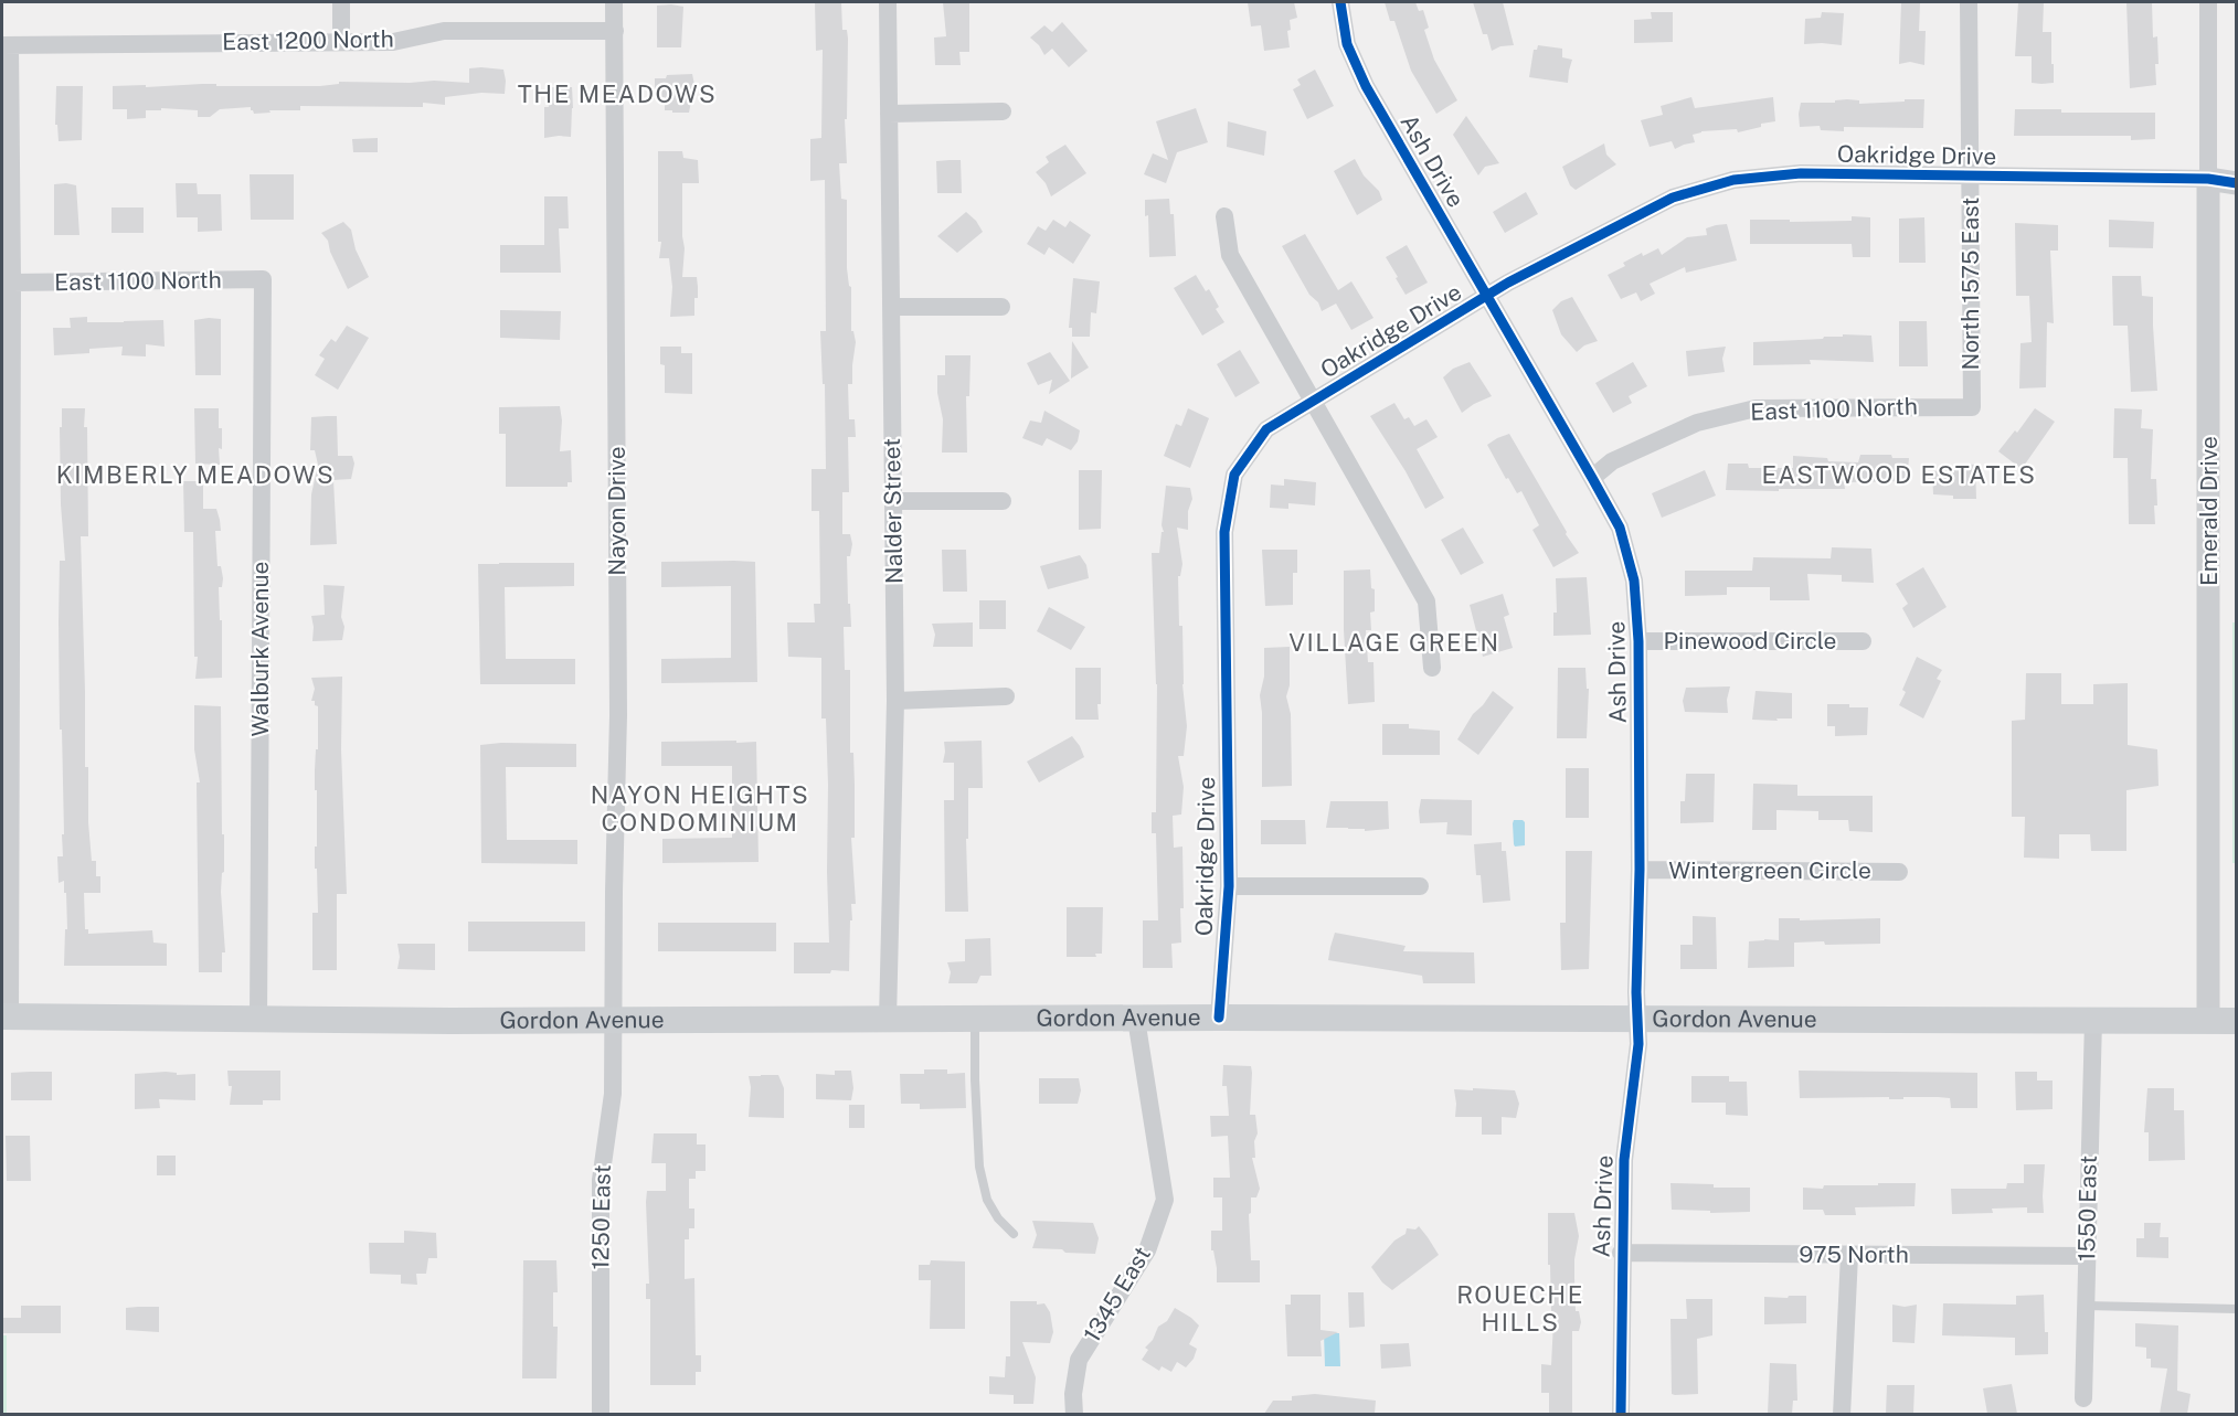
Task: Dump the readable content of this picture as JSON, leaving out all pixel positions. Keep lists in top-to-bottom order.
{
  "streets": {
    "main road": ["Gordon Avenue"],
    "street": [
      "East 1200 North",
      "Oakridge Drive",
      "Ash Drive",
      "East 1100 North",
      "North 1575 East",
      "Nayon Drive",
      "Nalder Street",
      "Emerald Drive",
      "Pinewood Circle",
      "Walburk Avenue",
      "Wintergreen Circle",
      "1550 East",
      "1250 East",
      "975 North",
      "1345 East"
    ]
  },
  "crossings": [
    ["East 1200 North", "Nayon Drive"],
    ["Oakridge Drive", "Ash Drive"],
    ["Oakridge Drive", "North 1575 East"],
    ["Oakridge Drive", "Emerald Drive"],
    ["Oakridge Drive", "Gordon Avenue"],
    ["Ash Drive", "East 1100 North"],
    ["Ash Drive", "Pinewood Circle"],
    ["Ash Drive", "Wintergreen Circle"],
    ["Ash Drive", "Gordon Avenue"],
    ["Ash Drive", "975 North"],
    ["East 1100 North", "North 1575 East"],
    ["East 1100 North", "Walburk Avenue"],
    ["Nayon Drive", "Gordon Avenue"],
    ["Nayon Drive", "1250 East"],
    ["Nalder Street", "Gordon Avenue"],
    ["Emerald Drive", "Gordon Avenue"],
    ["Walburk Avenue", "Gordon Avenue"],
    ["Gordon Avenue", "1550 East"],
    ["Gordon Avenue", "1250 East"],
    ["Gordon Avenue", "1345 East"],
    ["1550 East", "975 North"]
  ],
  "districts": [
    "THE MEADOWS",
    "KIMBERLY MEADOWS",
    "EASTWOOD ESTATES",
    "VILLAGE GREEN",
    "NAYON HEIGHTS CONDOMINIUM",
    "ROUECHE HILLS"
  ]
}
